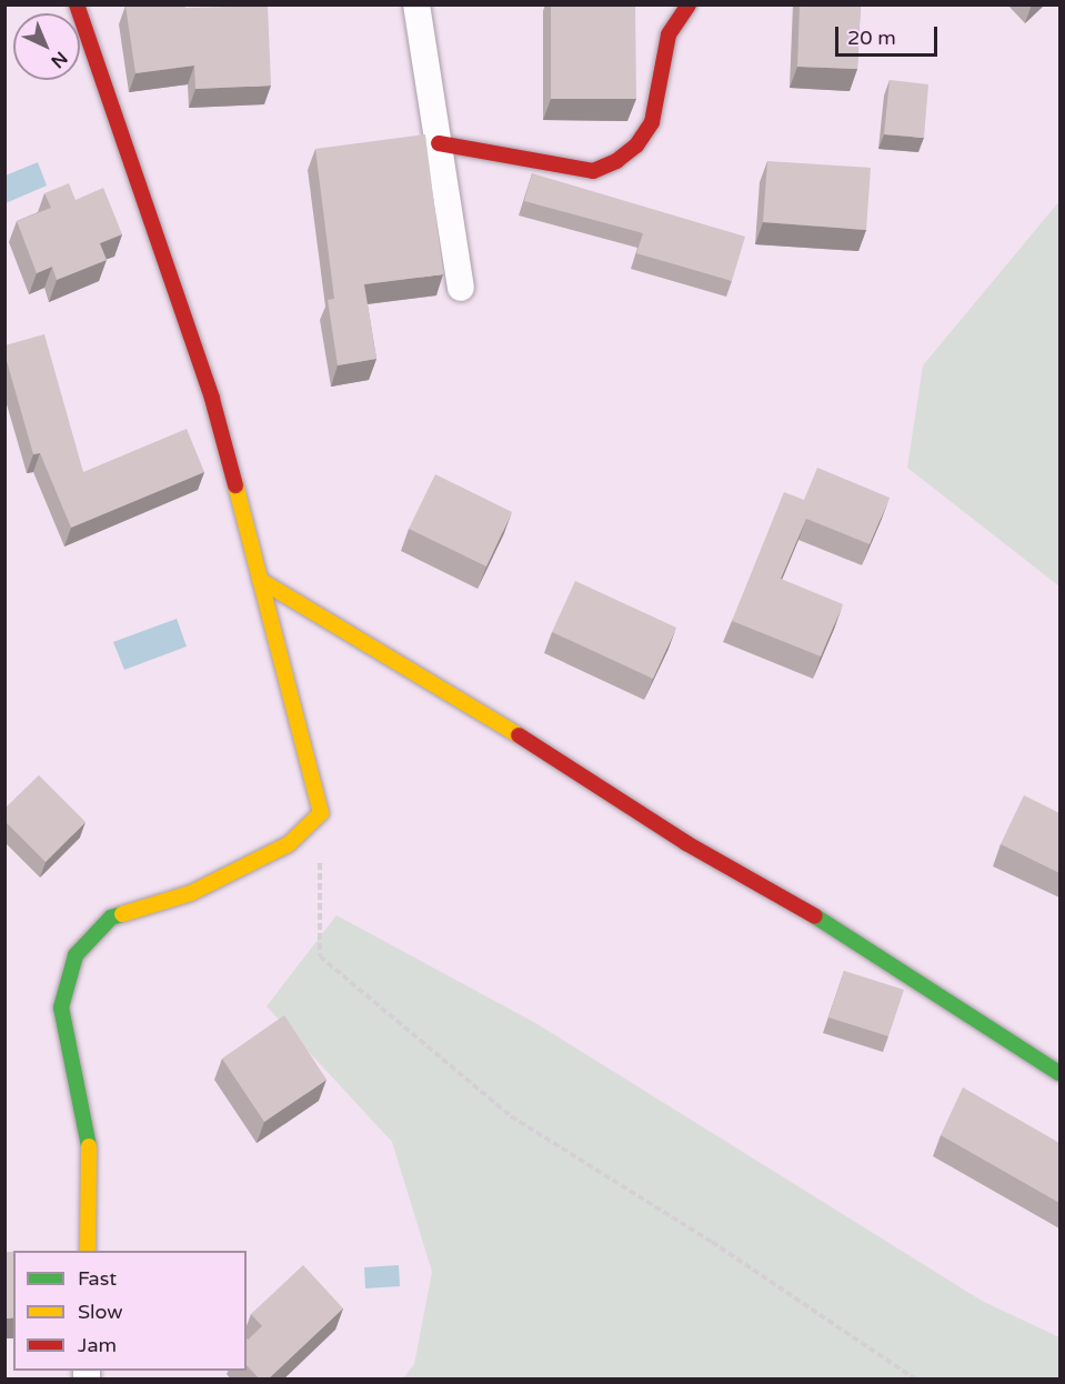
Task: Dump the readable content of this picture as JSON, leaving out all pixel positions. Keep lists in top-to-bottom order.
{
  "legend": ["Fast", "Slow", "Jam"],
  "scale_bar": "20 m",
  "north": "bottom right"
}
